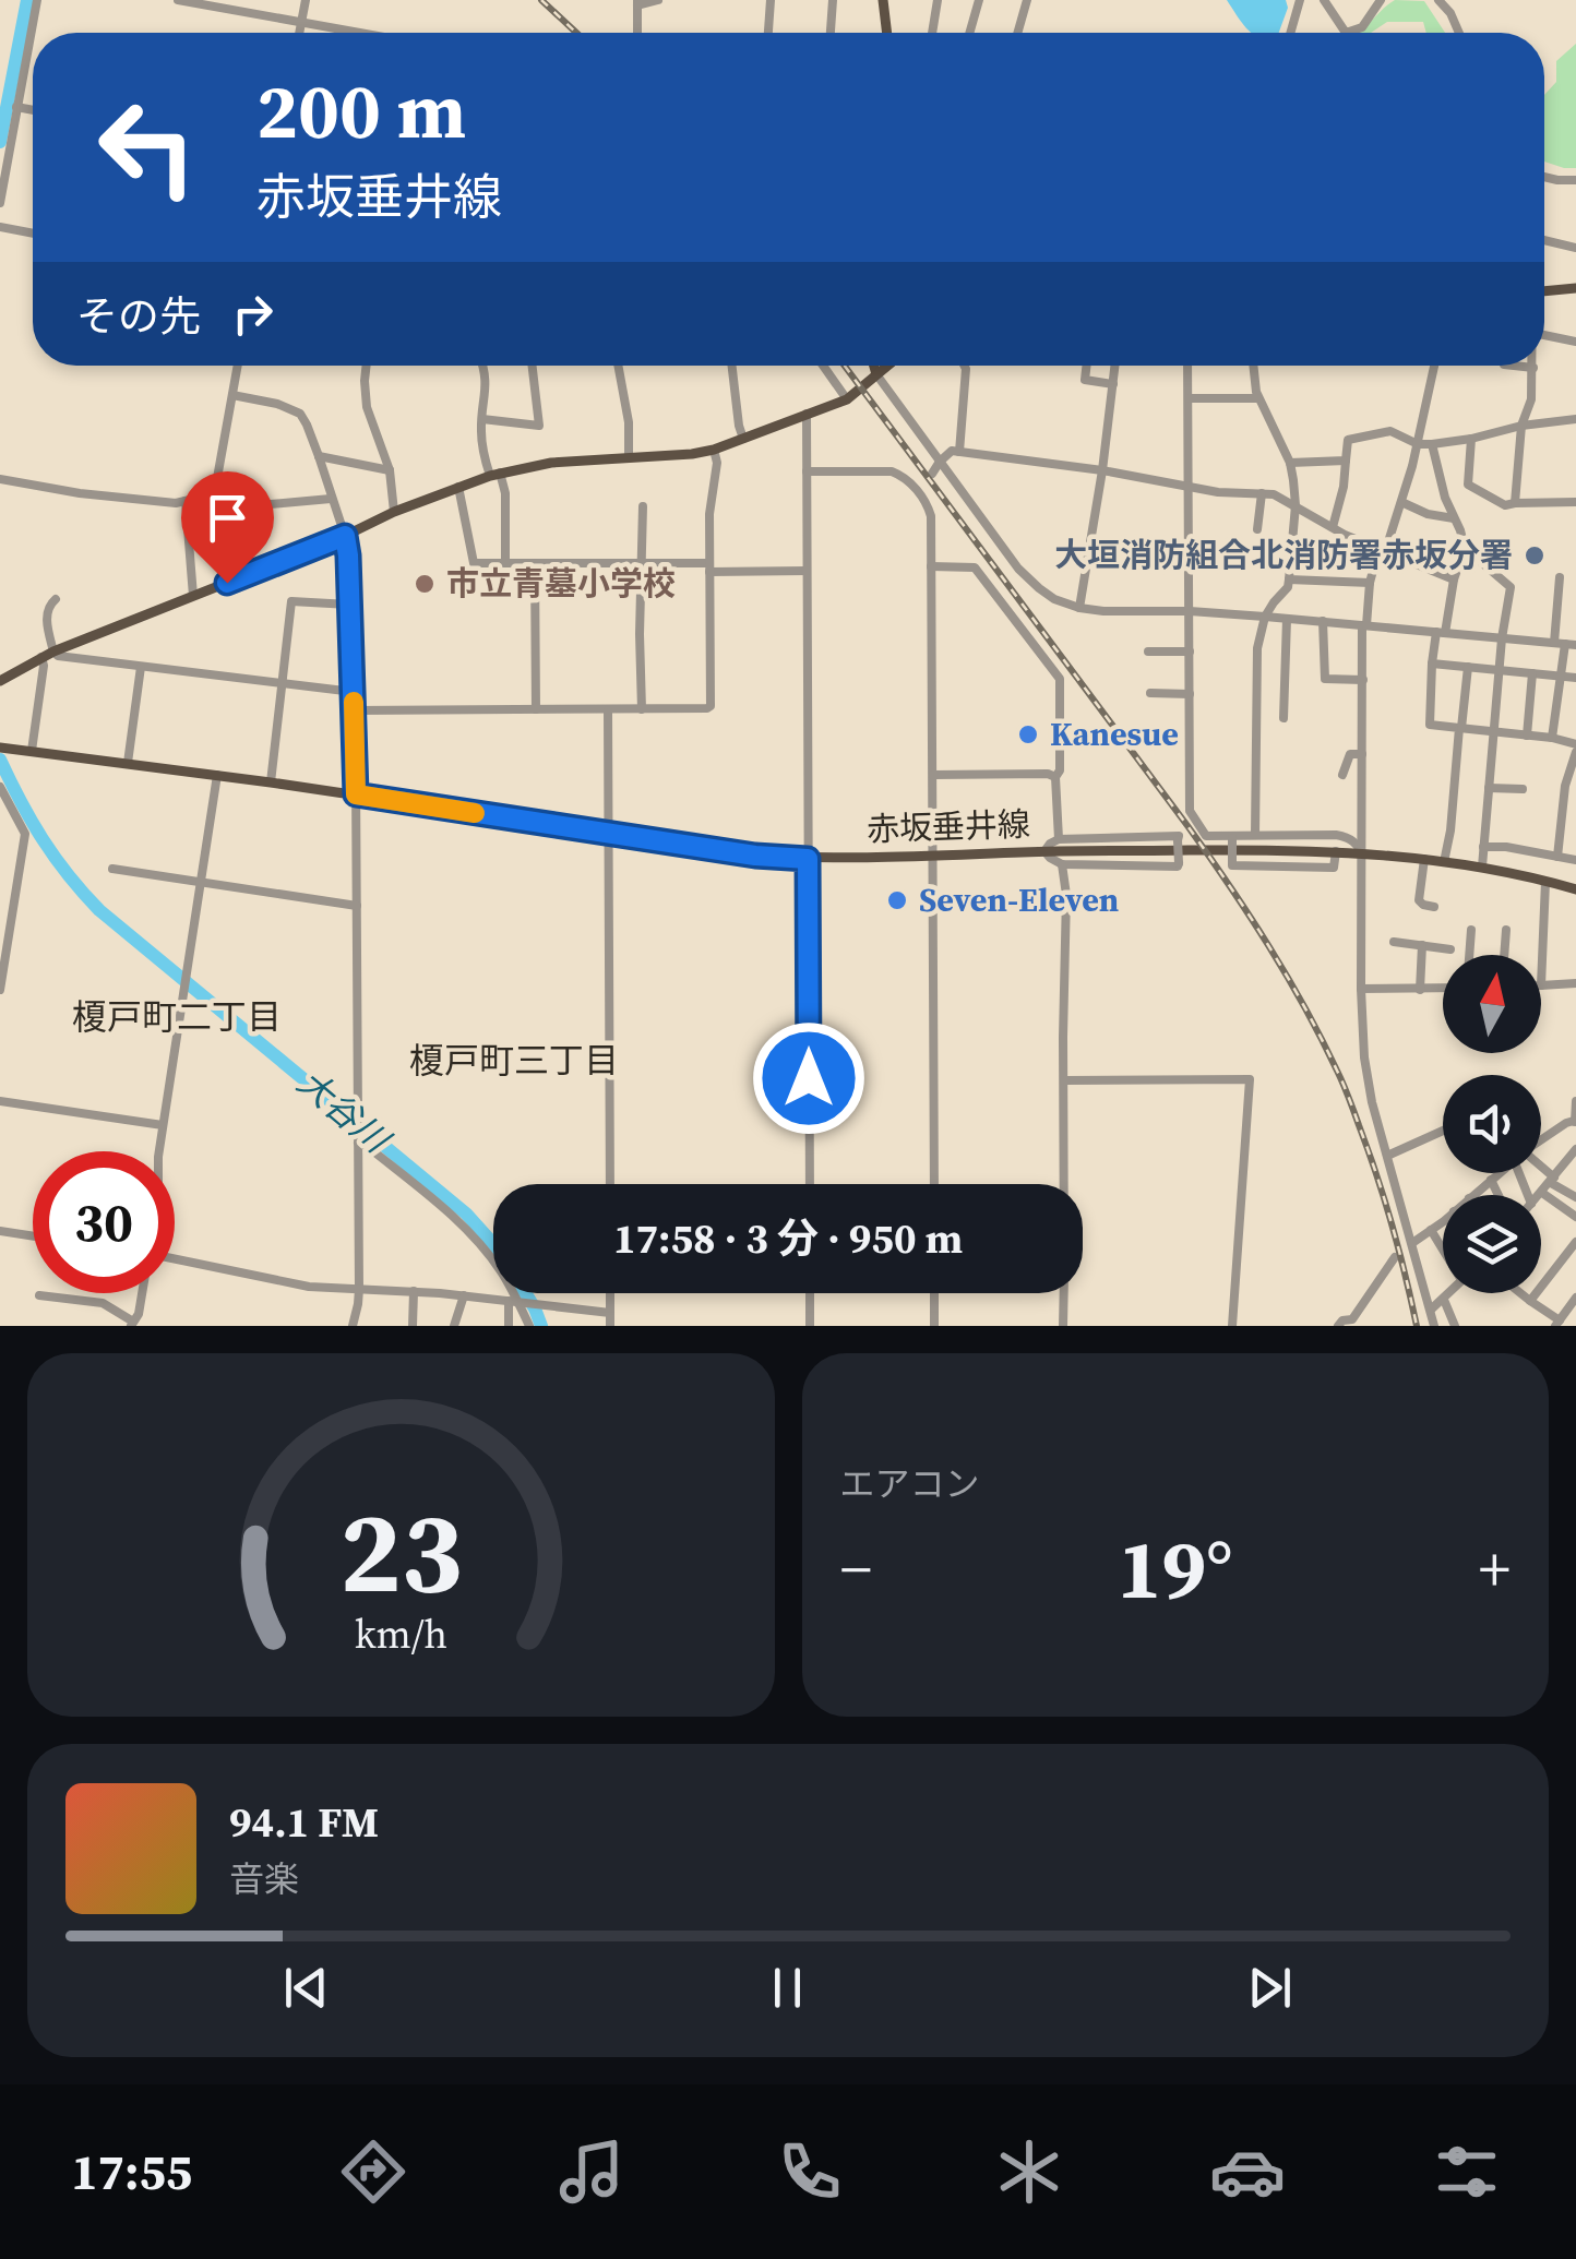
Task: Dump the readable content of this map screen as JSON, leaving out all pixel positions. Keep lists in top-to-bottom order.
{
  "streets": {
    "main road": ["赤坂垂井線"]
  },
  "districts": ["榎戸町二丁目", "榎戸町三丁目"],
  "water": ["大谷川"],
  "places": [
    "大垣消防組合北消防署赤坂分署",
    "市立青墓小学校",
    "Kanesue",
    "Seven-Eleven"
  ],
  "north": "top",
  "page": {
    "turn": ["200 m", "赤坂垂井線"],
    "then": "その先",
    "limit": "30",
    "trip": "17:58 · 3 分 · 950 m",
    "tile": "エアコン",
    "heat": ["−", "19°", "+"],
    "song": ["94.1 FM", "音楽"],
    "tabs": "17:55",
    "gauge": ["23", "km/h"]
  }
}
